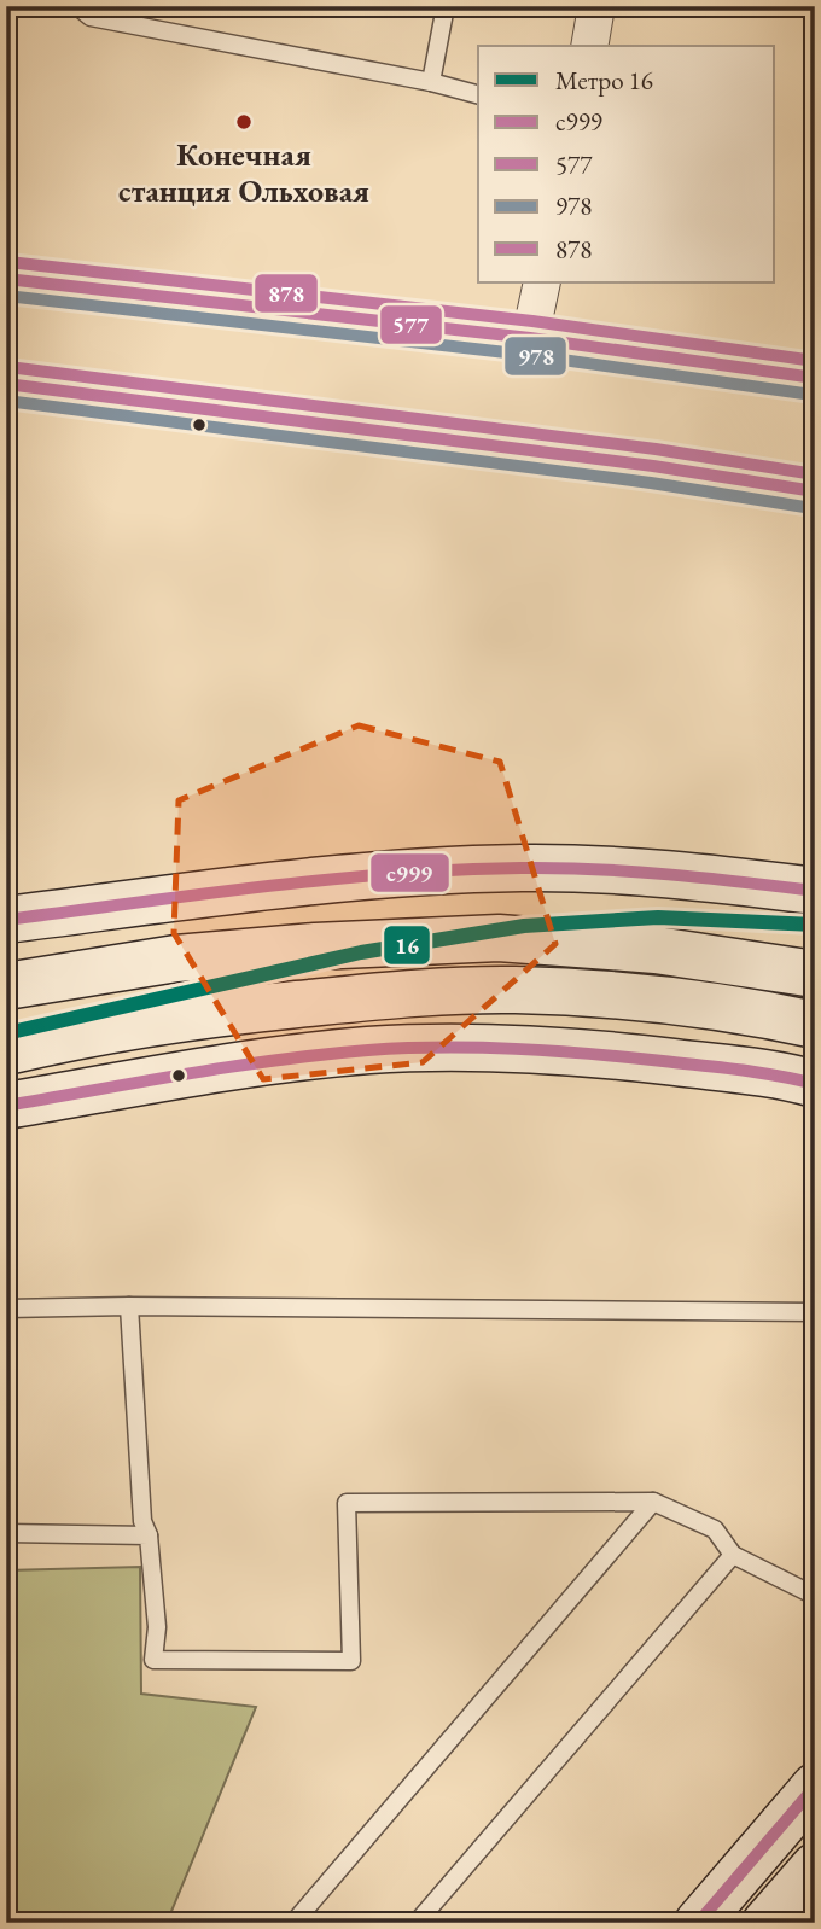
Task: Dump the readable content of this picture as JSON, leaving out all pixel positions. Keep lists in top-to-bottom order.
{
  "places": ["Конечная станция Ольховая"],
  "lines": [
    "transit line 878",
    "transit line 577",
    "transit line 978",
    "transit line с999",
    "metro line 16"
  ],
  "legend": [
    "Метро 16",
    "с999",
    "577",
    "978",
    "878"
  ]
}
